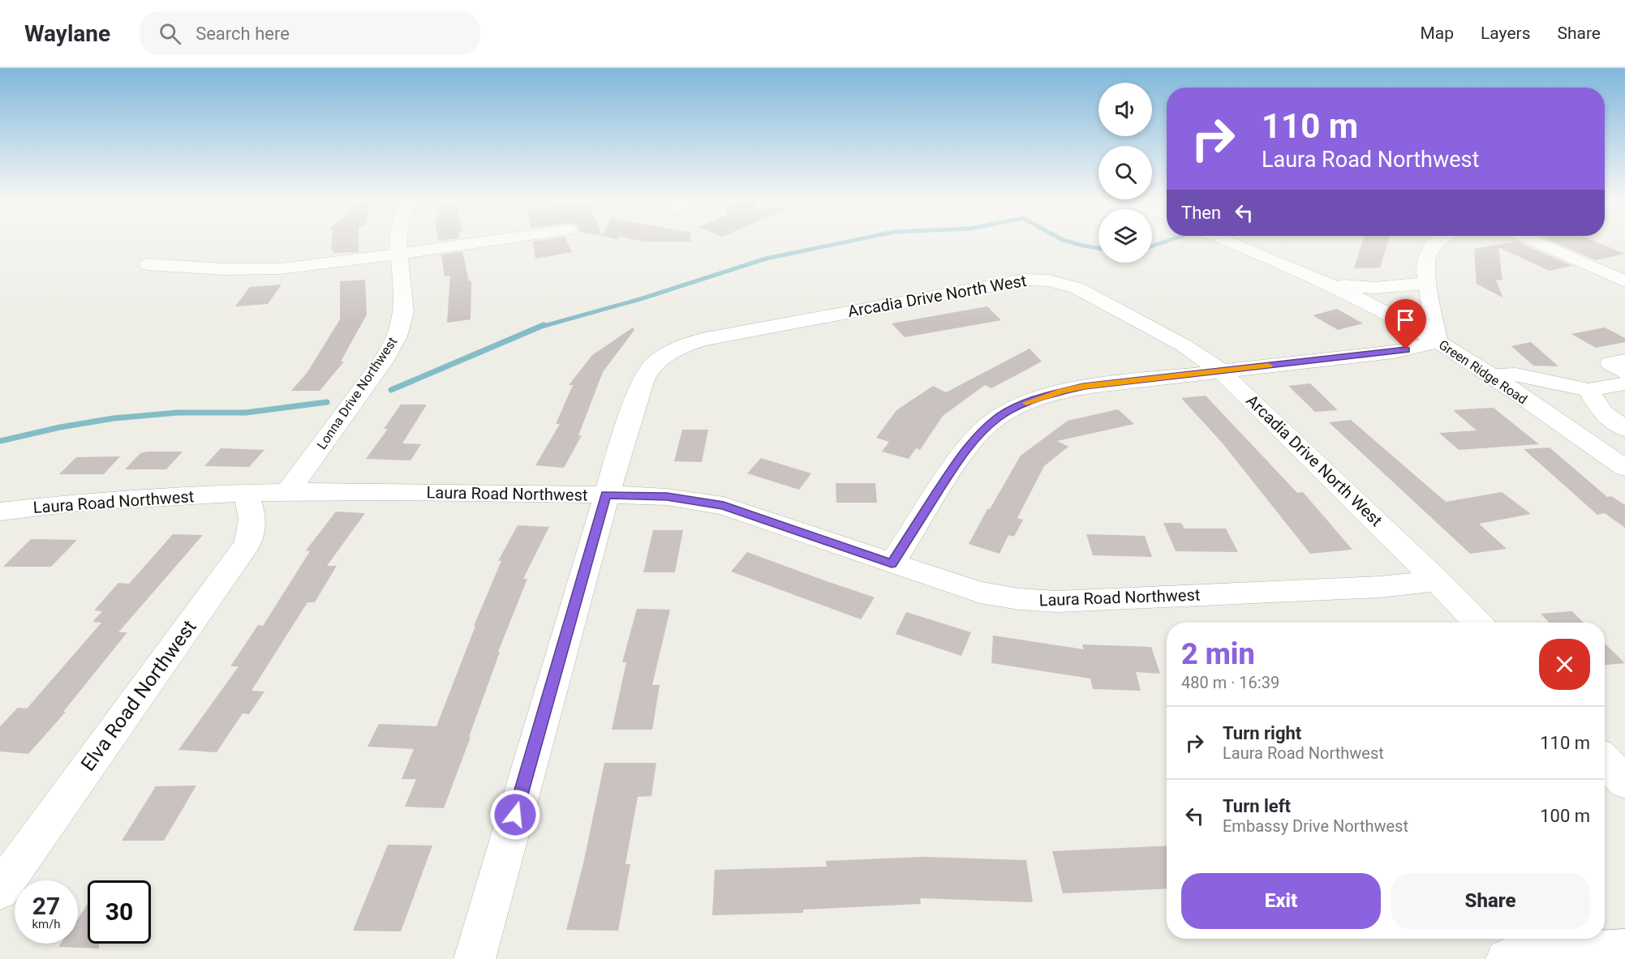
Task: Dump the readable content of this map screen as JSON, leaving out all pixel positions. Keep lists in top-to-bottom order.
{
  "streets": {
    "street": [
      "Arcadia Drive North West",
      "Green Ridge Road",
      "Lonna Drive Northwest",
      "Laura Road Northwest",
      "Elva Road Northwest"
    ]
  },
  "crossings": [
    ["Arcadia Drive North West", "Laura Road Northwest"],
    ["Lonna Drive Northwest", "Laura Road Northwest"],
    ["Laura Road Northwest", "Elva Road Northwest"]
  ],
  "page": {
    "header": "Waylane",
    "search": "Search here",
    "nav": ["Map", "Layers", "Share"],
    "turn": ["110 m", "Laura Road Northwest"],
    "then": "Then",
    "heading": ["2 min", "480 m · 16:39"],
    "list": [
      {
        "name": "Turn right",
        "note": "Laura Road Northwest",
        "value": "110 m"
      },
      {
        "name": "Turn left",
        "note": "Embassy Drive Northwest",
        "value": "100 m"
      }
    ],
    "buttons": ["Exit", "Share"],
    "speed": "27 km/h",
    "limit": "30"
  }
}
